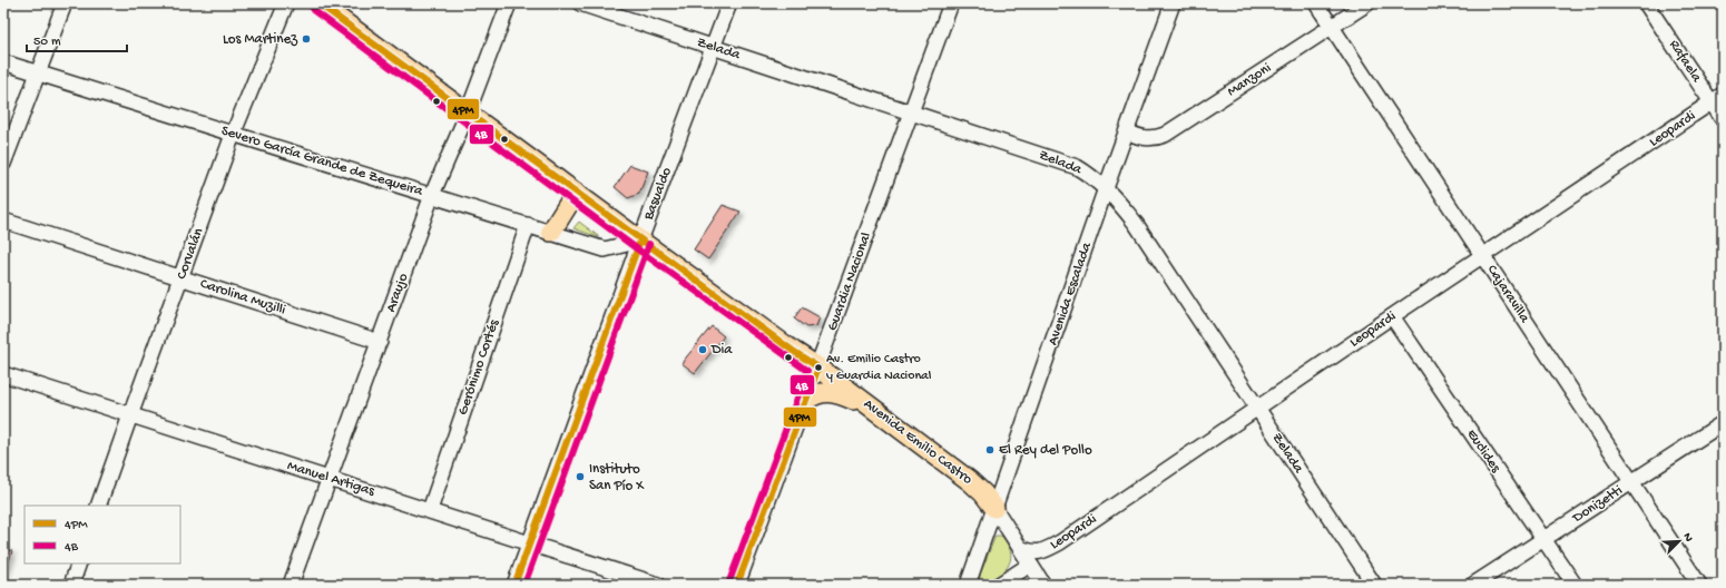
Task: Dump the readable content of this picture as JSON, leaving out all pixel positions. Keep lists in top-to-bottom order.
{
  "streets": {
    "main road": ["Avenida Emilio Castro"],
    "street": [
      "Zelada",
      "Rafaela",
      "Manzoni",
      "Leopardi",
      "Severo García Grande de Zequeira",
      "Basualdo",
      "Corvalán",
      "Guardia Nacional",
      "Araujo",
      "Avenida Escalada",
      "Cajaravilla",
      "Carolina Muzilli",
      "Gerónimo Cortés",
      "Euclides",
      "Manuel Artigas",
      "Donizetti"
    ]
  },
  "crossings": [
    ["Zelada", "Leopardi"],
    ["Zelada", "Basualdo"],
    ["Zelada", "Guardia Nacional"],
    ["Zelada", "Avenida Escalada"],
    ["Rafaela", "Leopardi"],
    ["Manzoni", "Avenida Escalada"],
    ["Manzoni", "Cajaravilla"],
    ["Leopardi", "Cajaravilla"],
    ["Leopardi", "Euclides"],
    ["Severo García Grande de Zequeira", "Basualdo"],
    ["Severo García Grande de Zequeira", "Corvalán"],
    ["Severo García Grande de Zequeira", "Araujo"],
    ["Severo García Grande de Zequeira", "Gerónimo Cortés"],
    ["Severo García Grande de Zequeira", "Avenida Emilio Castro"],
    ["Basualdo", "Avenida Emilio Castro"],
    ["Basualdo", "Manuel Artigas"],
    ["Corvalán", "Carolina Muzilli"],
    ["Corvalán", "Manuel Artigas"],
    ["Guardia Nacional", "Avenida Emilio Castro"],
    ["Araujo", "Carolina Muzilli"],
    ["Araujo", "Avenida Emilio Castro"],
    ["Araujo", "Manuel Artigas"],
    ["Avenida Escalada", "Avenida Emilio Castro"],
    ["Cajaravilla", "Donizetti"],
    ["Gerónimo Cortés", "Manuel Artigas"],
    ["Euclides", "Donizetti"]
  ],
  "places": [
    "Los Martinez",
    "Dia",
    "Av. Emilio Castro y Guardia Nacional",
    "El Rey del Pollo",
    "Instituto San Pío X"
  ],
  "lines": ["transit line 4PM", "transit line 4B"],
  "legend": ["4PM", "4B"],
  "scale_bar": "50 m",
  "north": "top right"
}
